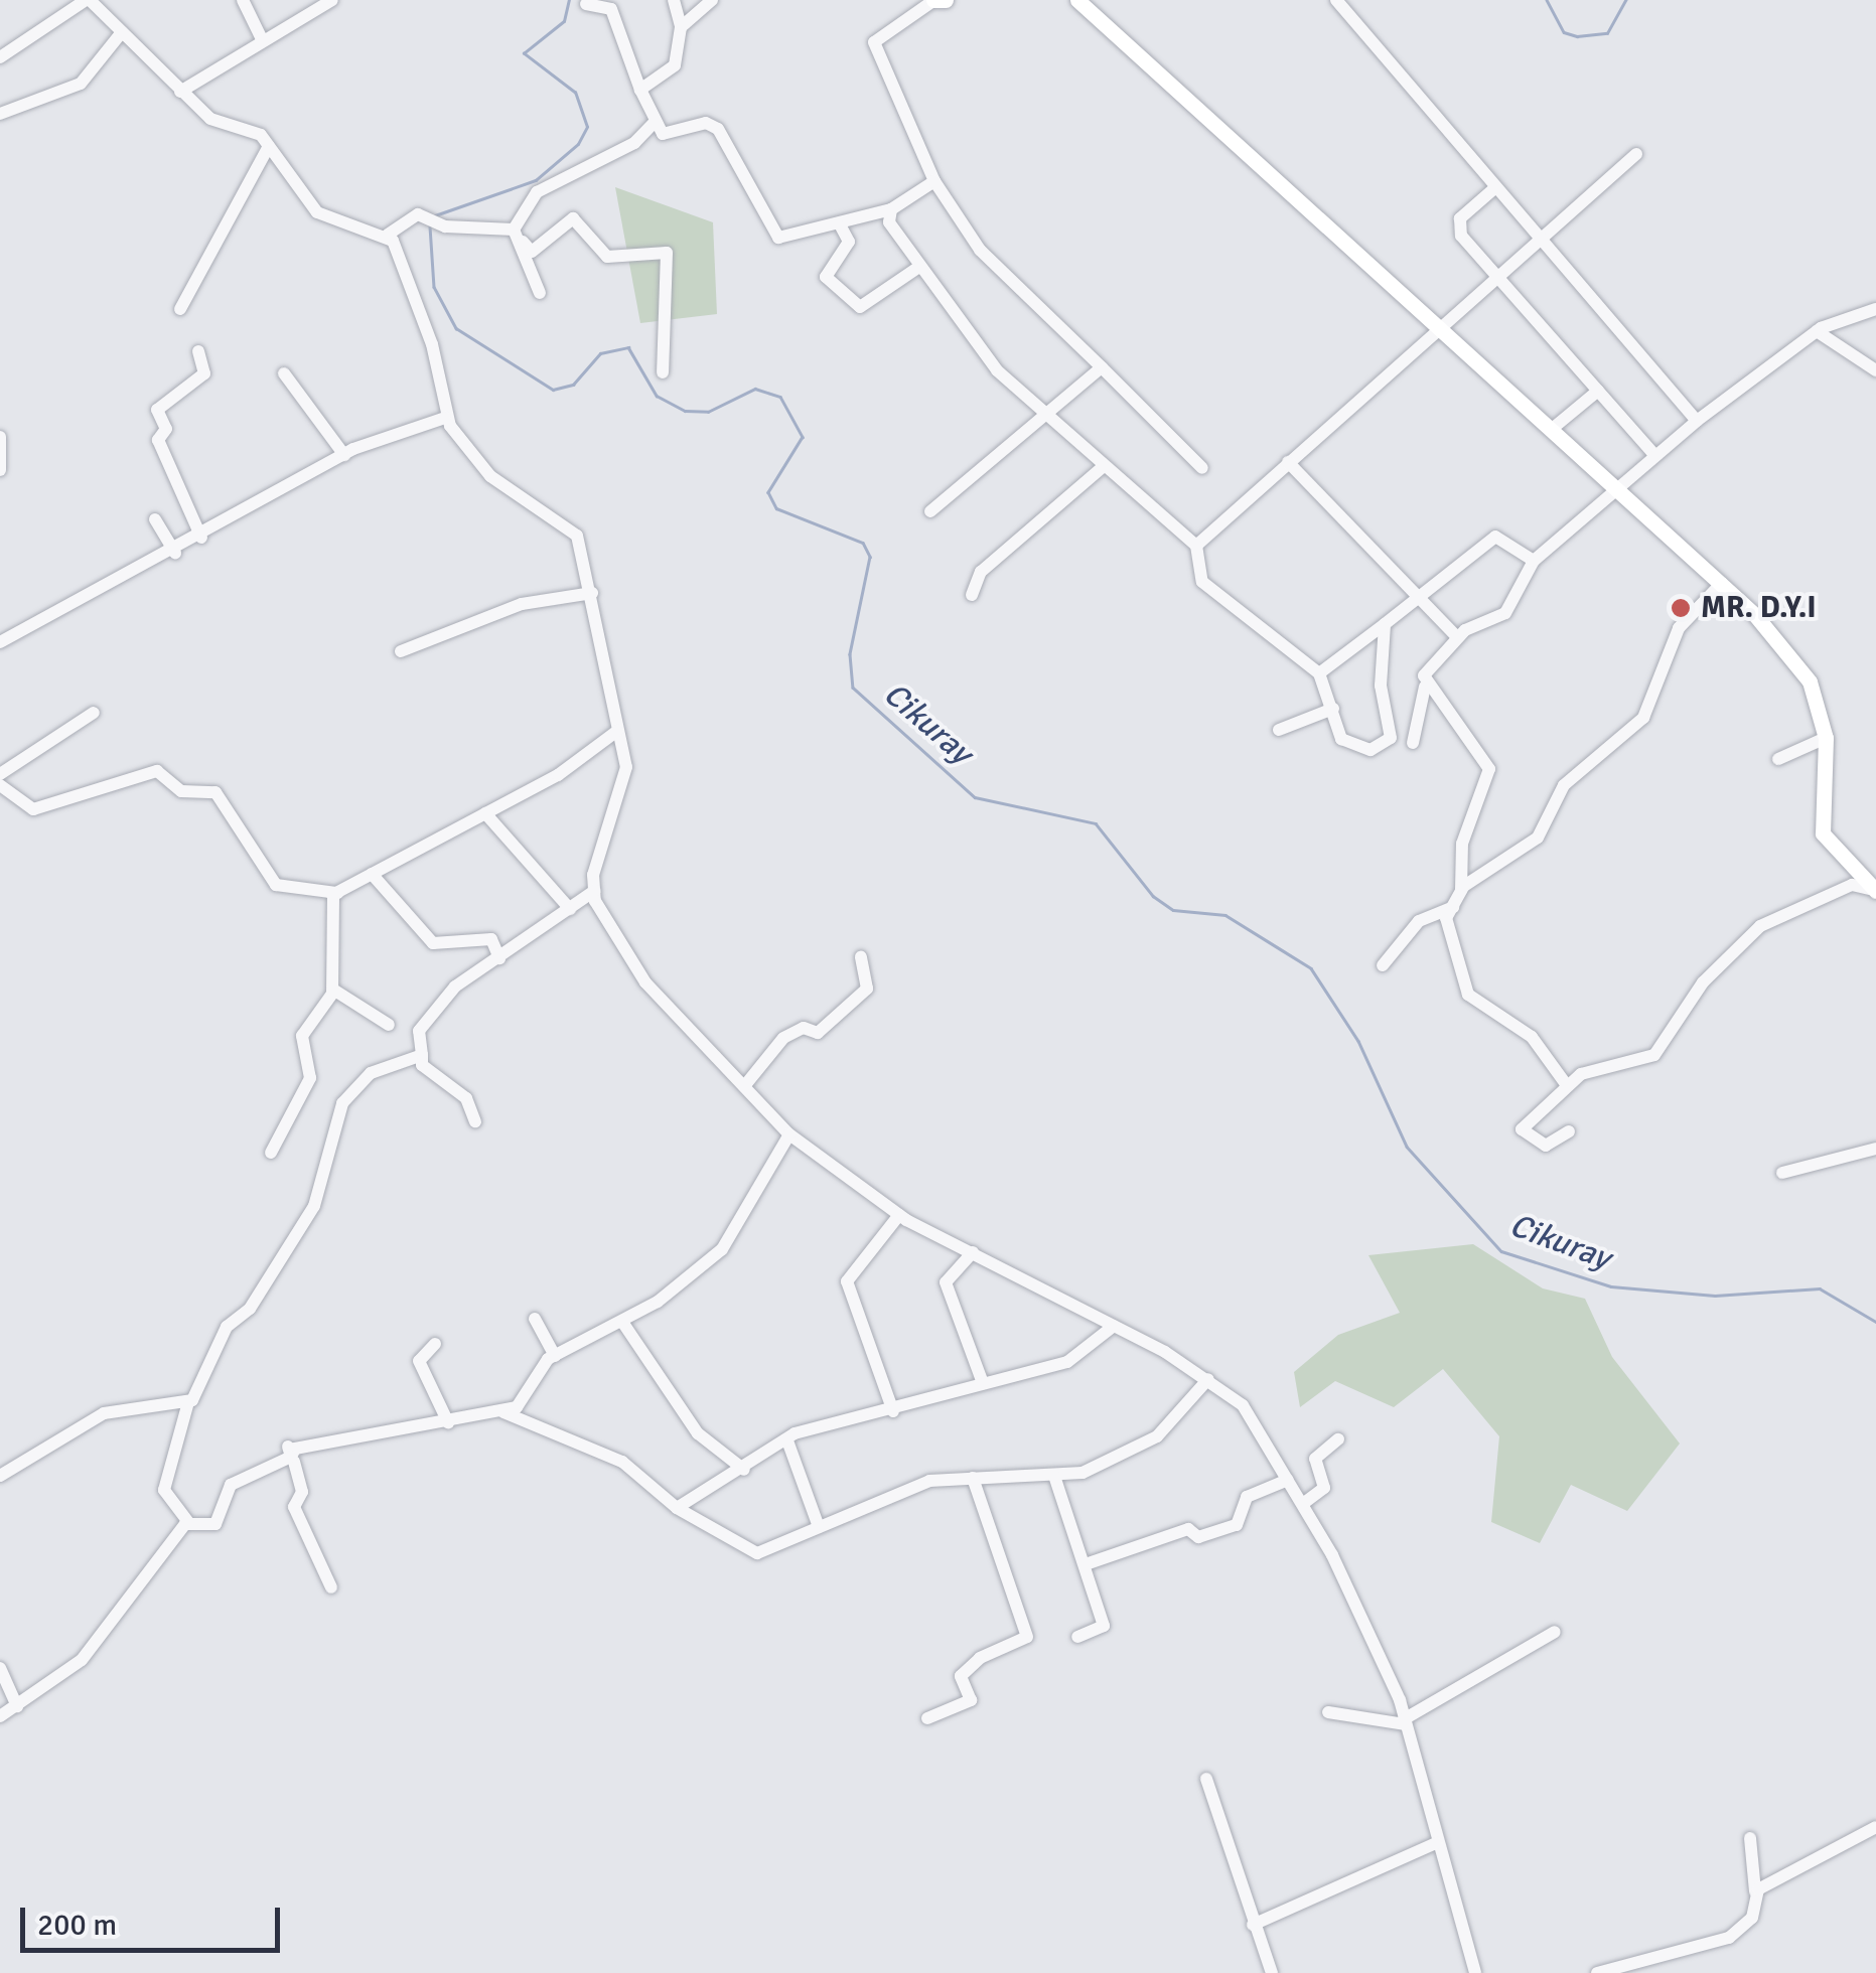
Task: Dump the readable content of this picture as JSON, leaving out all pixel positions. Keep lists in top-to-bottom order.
{
  "water": ["Cikuray"],
  "places": ["MR. D.Y.I"],
  "scale_bar": "200 m"
}
